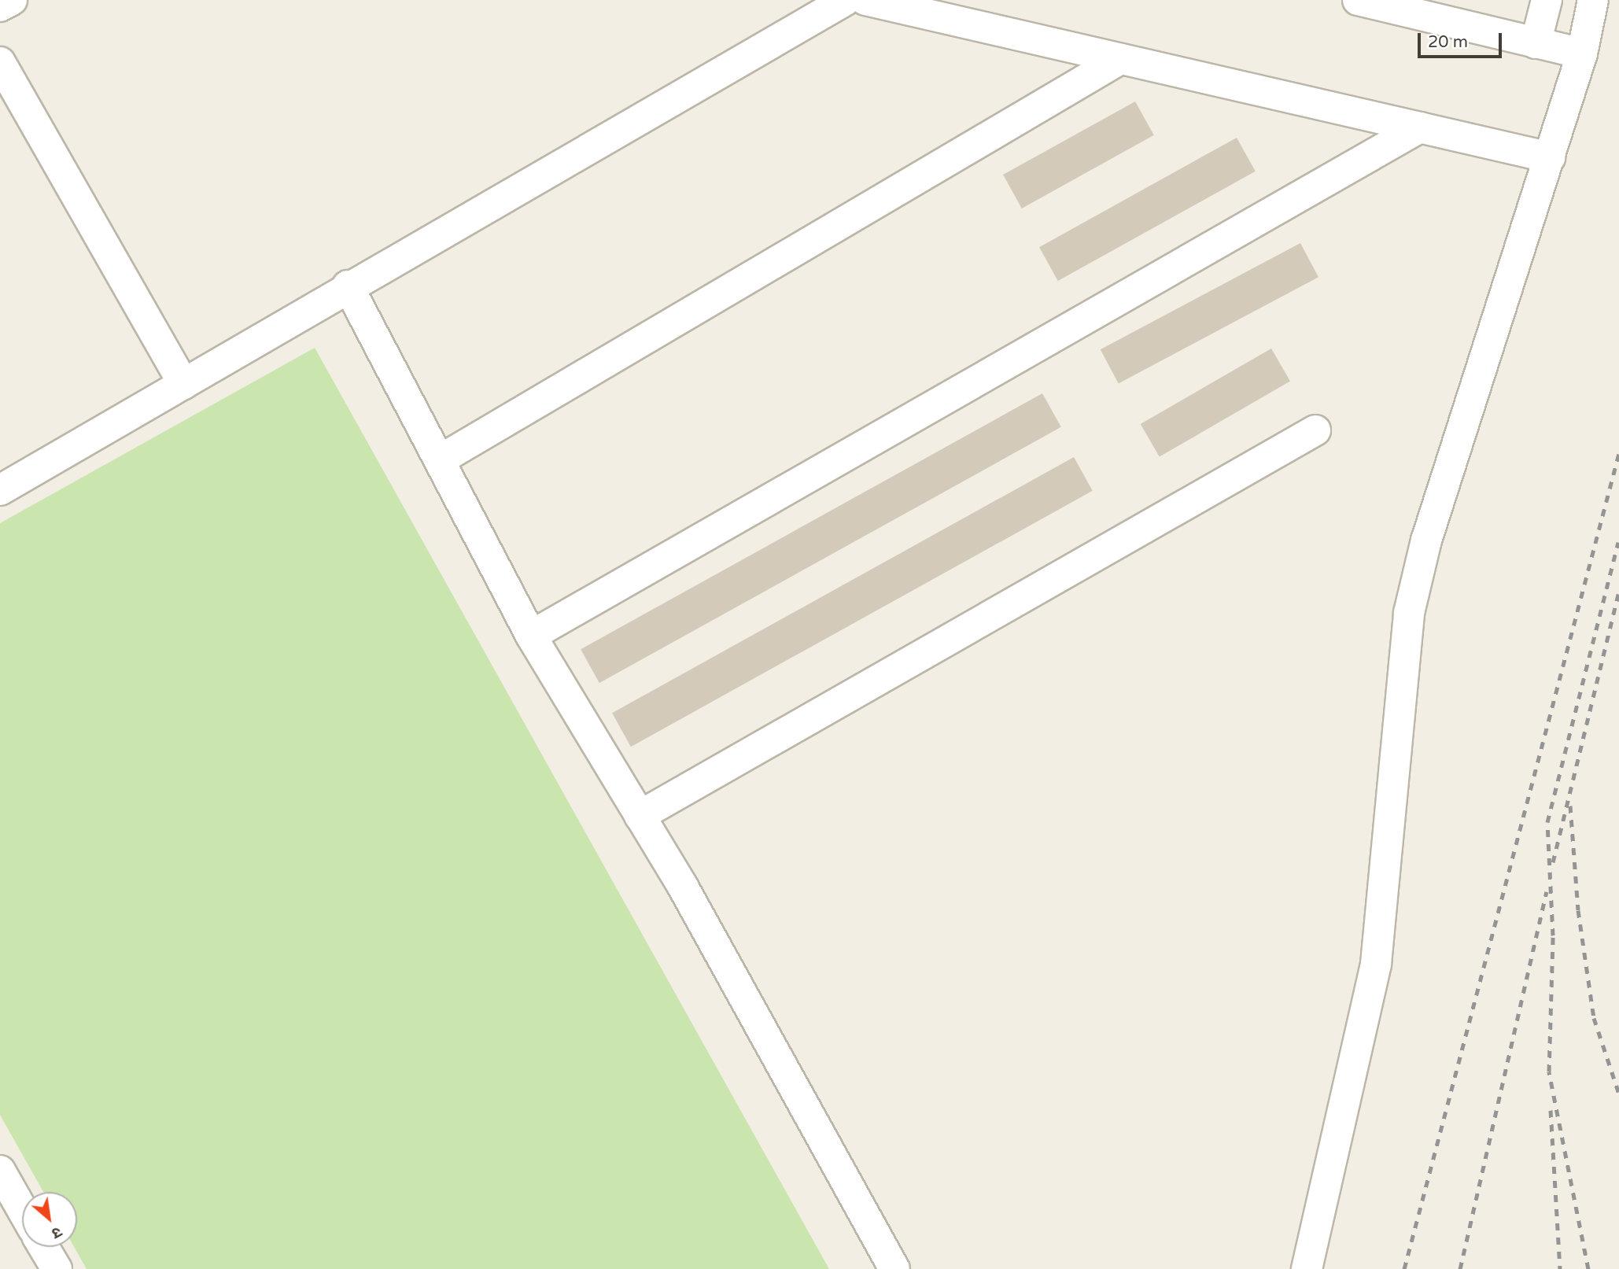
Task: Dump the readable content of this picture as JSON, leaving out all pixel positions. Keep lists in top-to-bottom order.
{
  "scale_bar": "20 m",
  "north": "bottom right"
}
